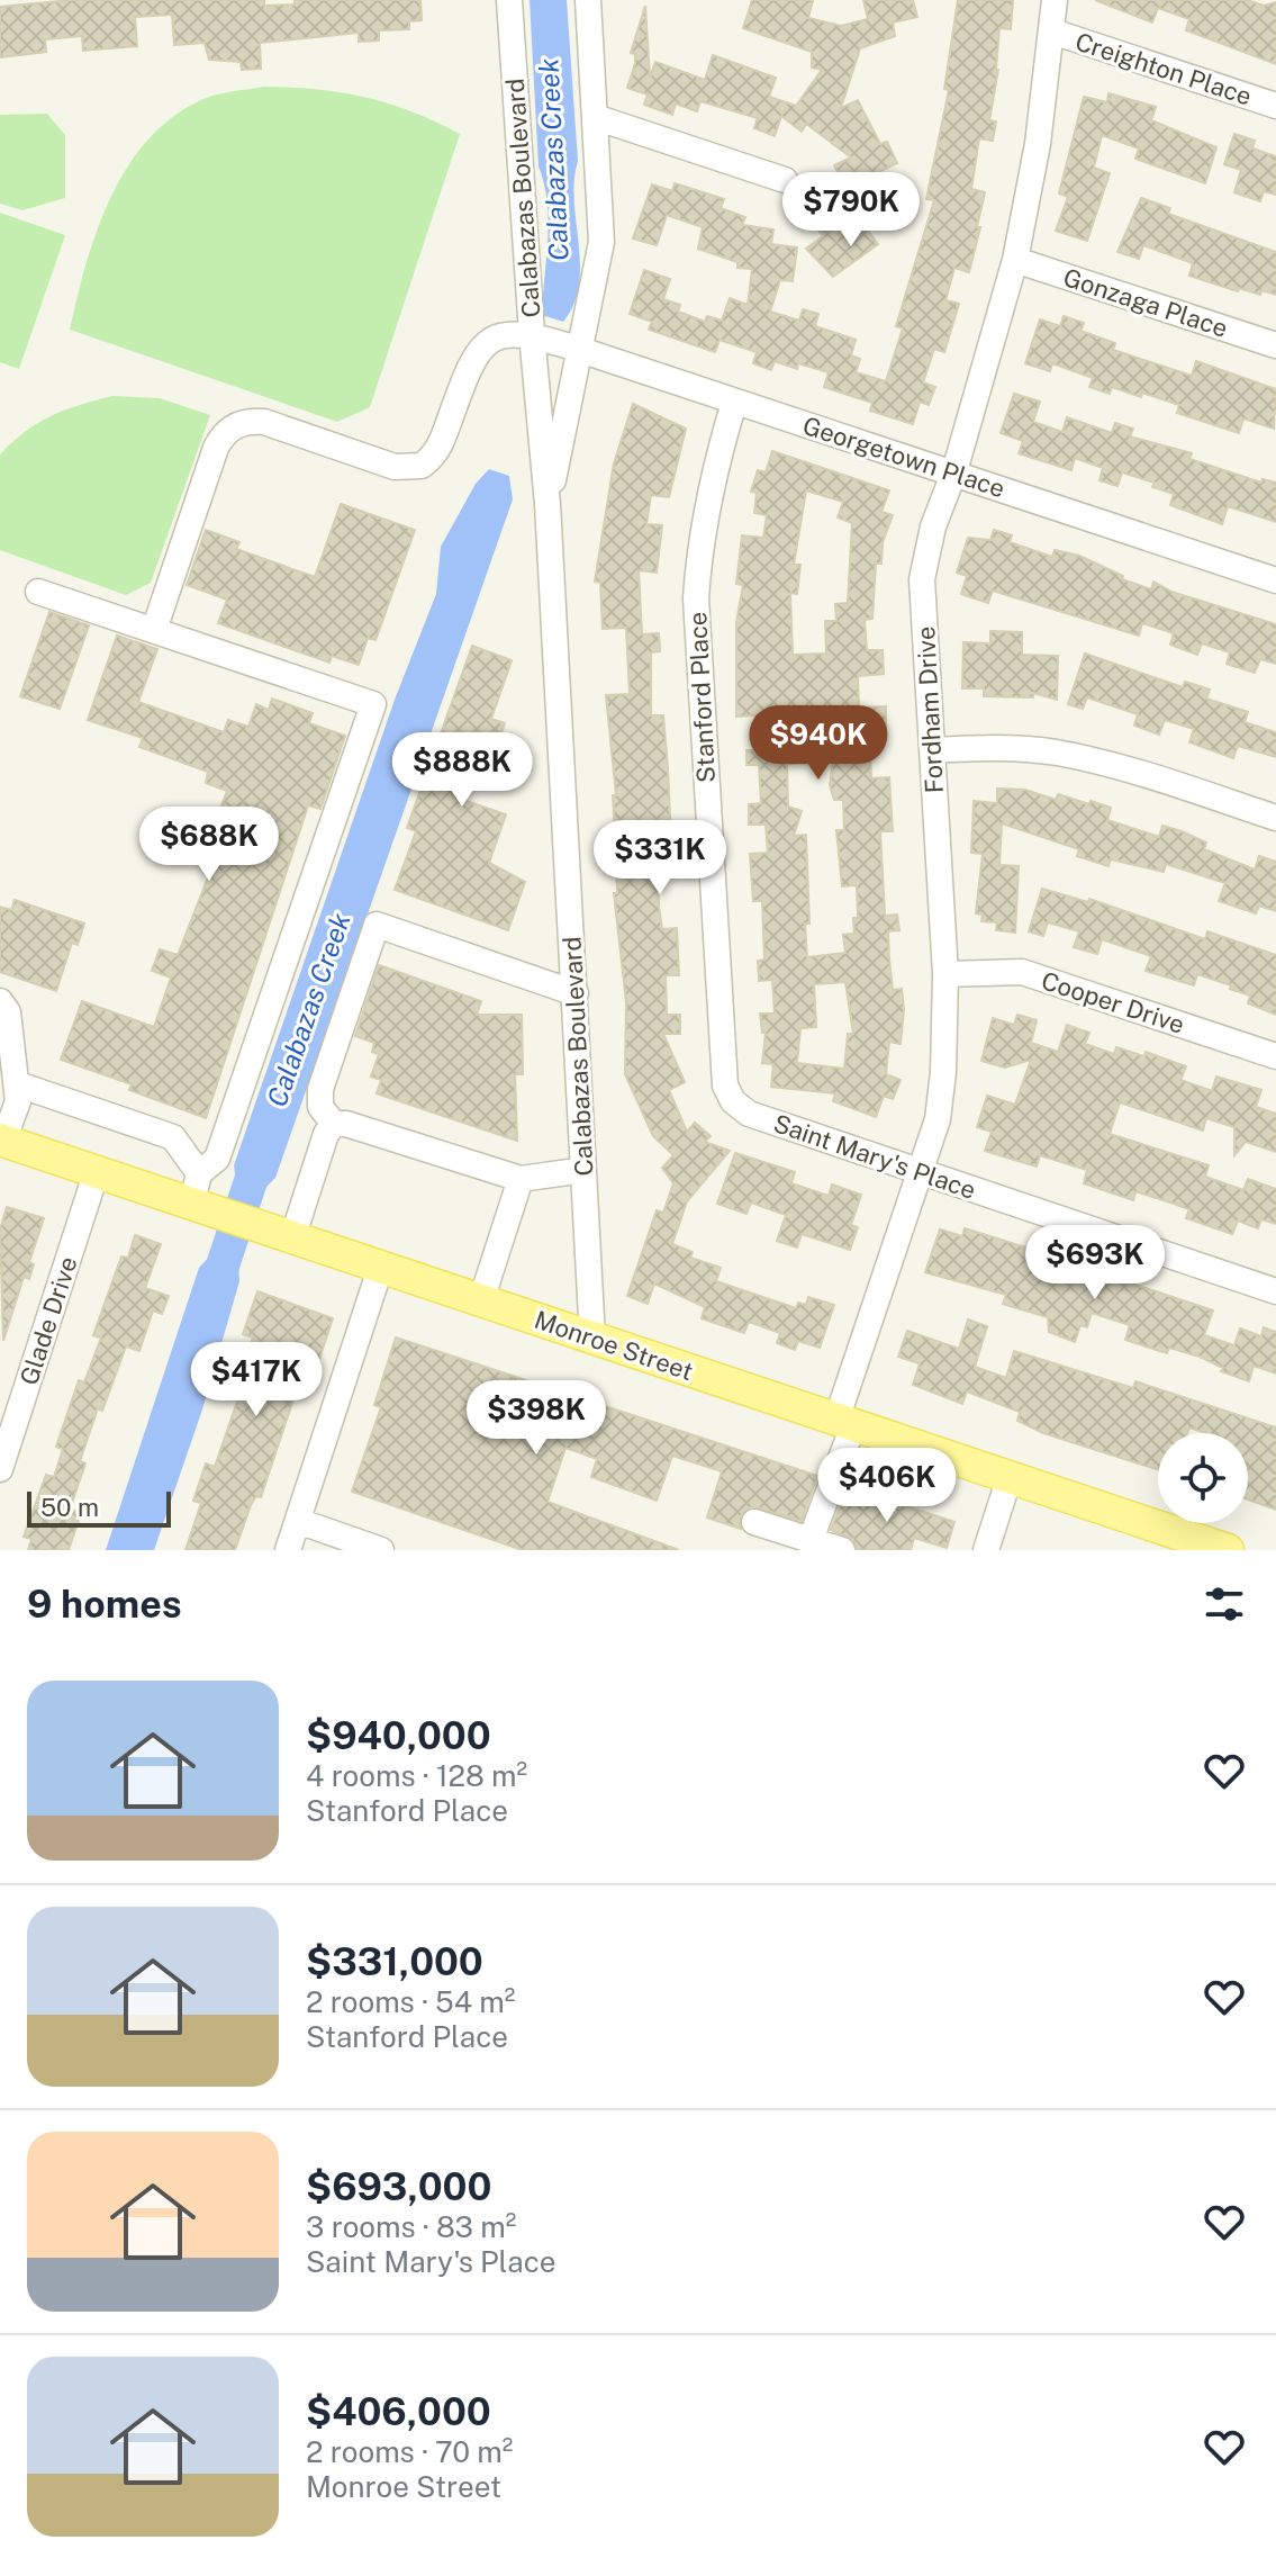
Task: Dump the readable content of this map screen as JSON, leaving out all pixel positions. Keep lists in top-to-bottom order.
{
  "streets": {
    "main road": ["Monroe Street"],
    "street": [
      "Creighton Place",
      "Calabazas Boulevard",
      "Gonzaga Place",
      "Georgetown Place",
      "Stanford Place",
      "Fordham Drive",
      "Cooper Drive",
      "Saint Mary's Place",
      "Glade Drive"
    ]
  },
  "crossings": [
    ["Creighton Place", "Fordham Drive"],
    ["Calabazas Boulevard", "Georgetown Place"],
    ["Calabazas Boulevard", "Monroe Street"],
    ["Gonzaga Place", "Fordham Drive"],
    ["Georgetown Place", "Stanford Place"],
    ["Georgetown Place", "Fordham Drive"],
    ["Stanford Place", "Saint Mary's Place"],
    ["Fordham Drive", "Cooper Drive"],
    ["Fordham Drive", "Saint Mary's Place"],
    ["Fordham Drive", "Monroe Street"],
    ["Glade Drive", "Monroe Street"]
  ],
  "water": ["Calabazas Creek"],
  "scale_bar": "50 m",
  "page": {
    "price": [
      "$790K",
      "$940K",
      "$888K",
      "$688K",
      "$331K",
      "$693K",
      "$417K",
      "$398K",
      "$406K"
    ],
    "scale": "50 m",
    "heading": "9 homes",
    "list": [
      {
        "name": "$940,000",
        "note": "4 rooms · 128 m² · Stanford Place"
      },
      {
        "name": "$331,000",
        "note": "2 rooms · 54 m² · Stanford Place"
      },
      {
        "name": "$693,000",
        "note": "3 rooms · 83 m² · Saint Mary's Place"
      },
      {
        "name": "$406,000",
        "note": "2 rooms · 70 m² · Monroe Street"
      }
    ]
  }
}
